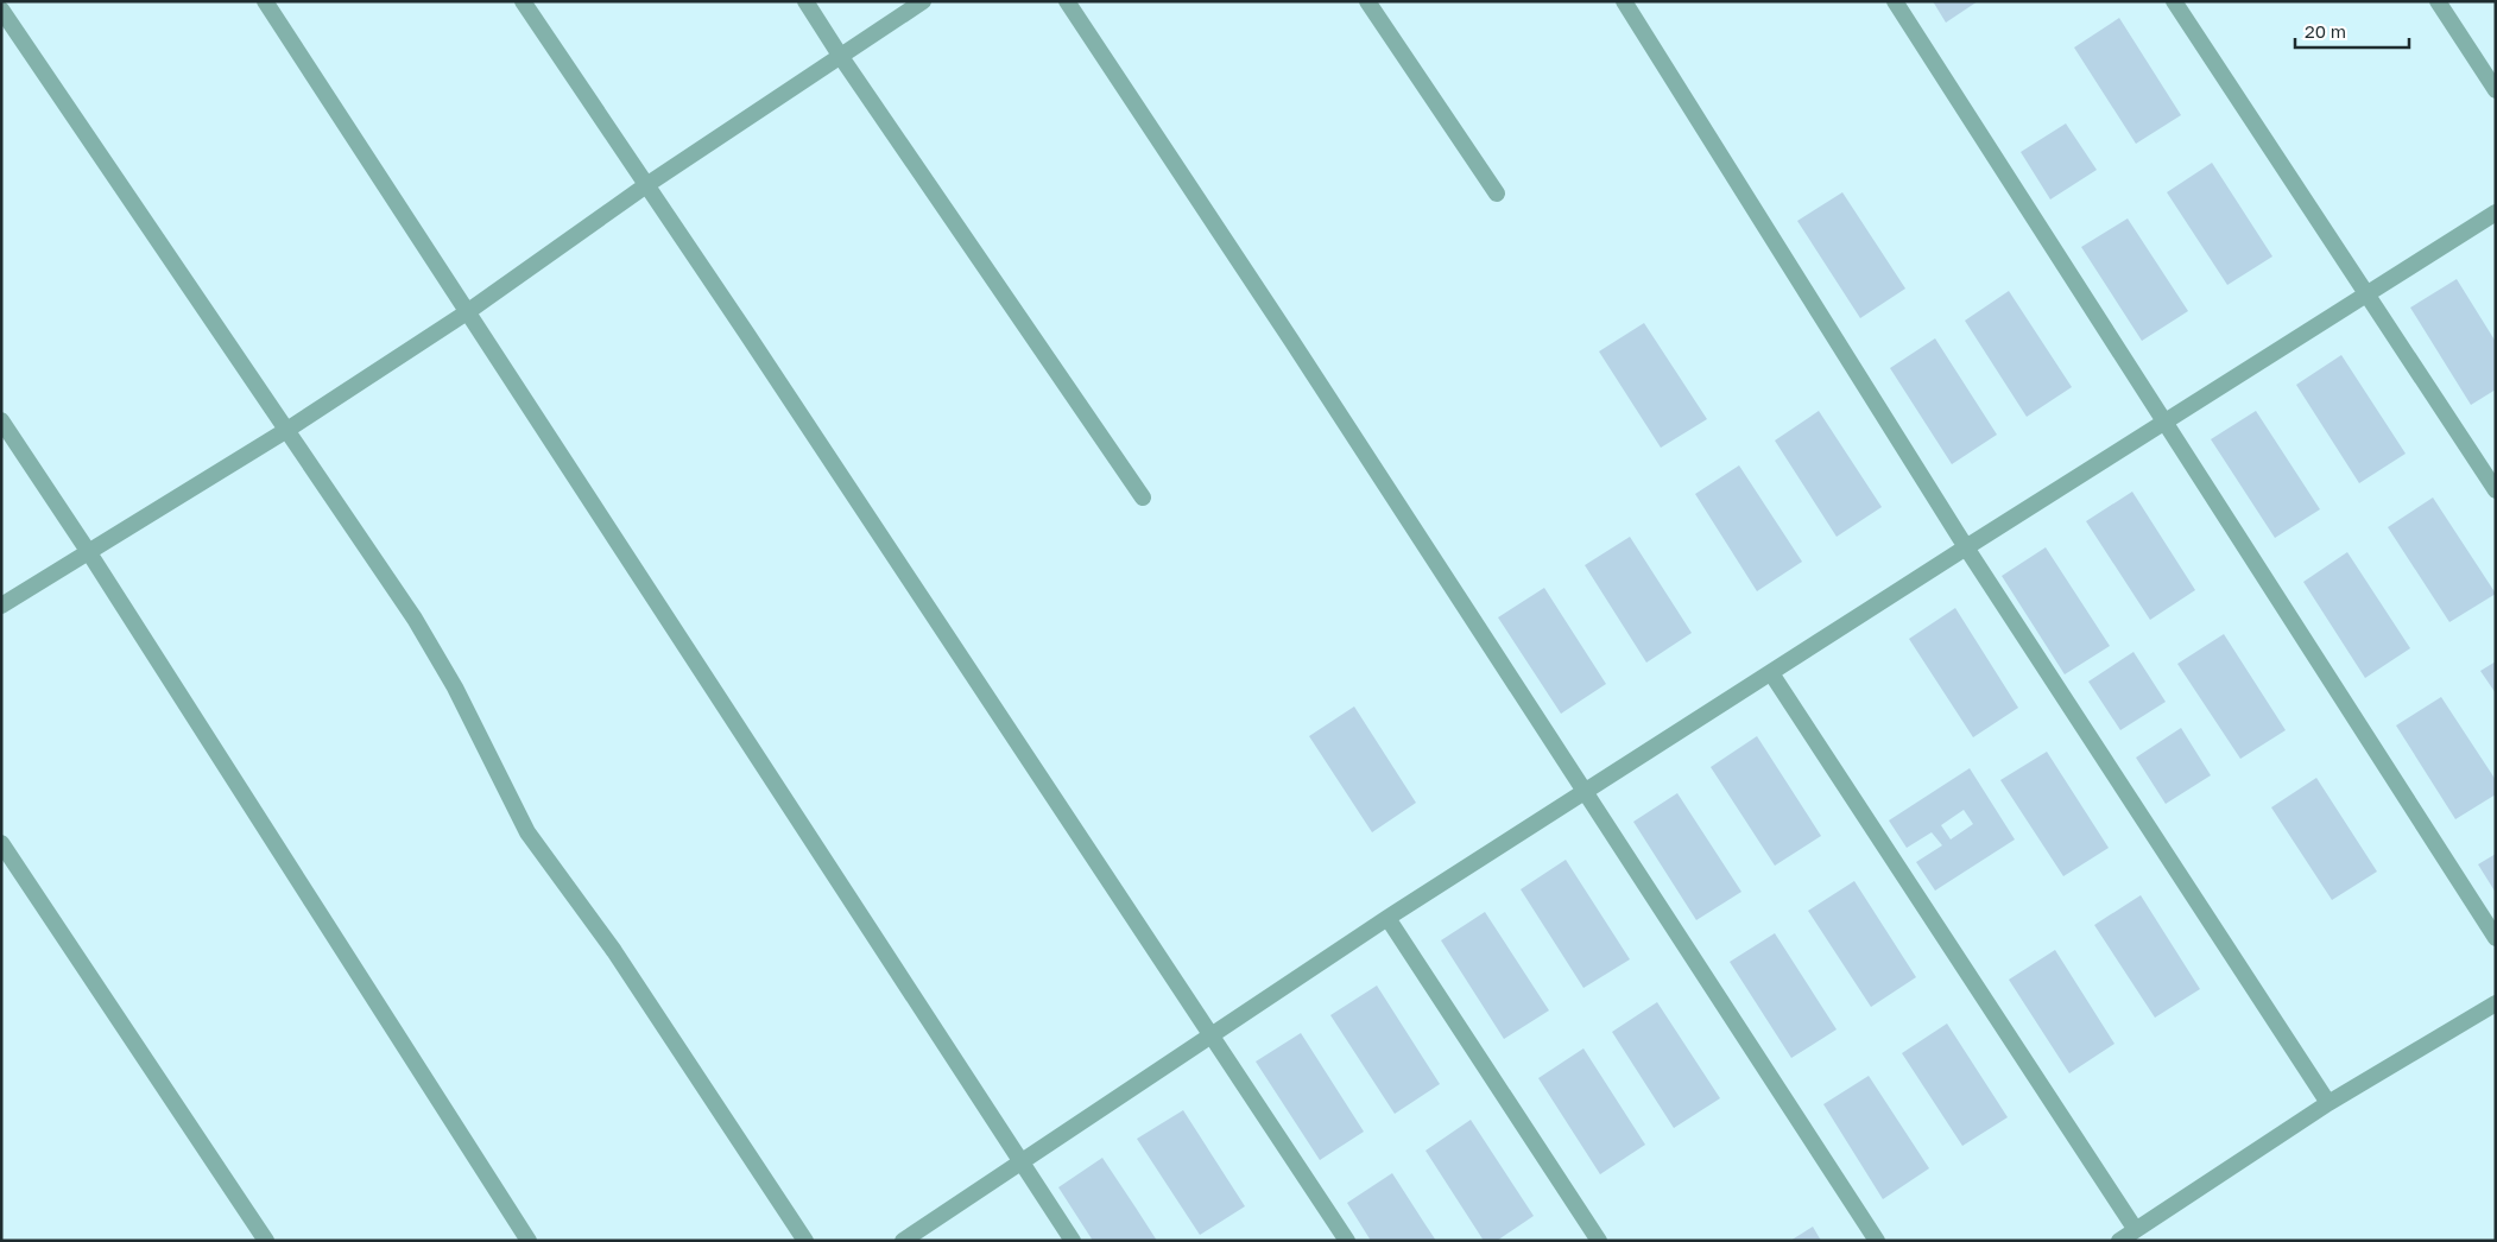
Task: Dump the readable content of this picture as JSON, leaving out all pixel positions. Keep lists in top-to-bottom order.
{
  "scale_bar": "20 m"
}
